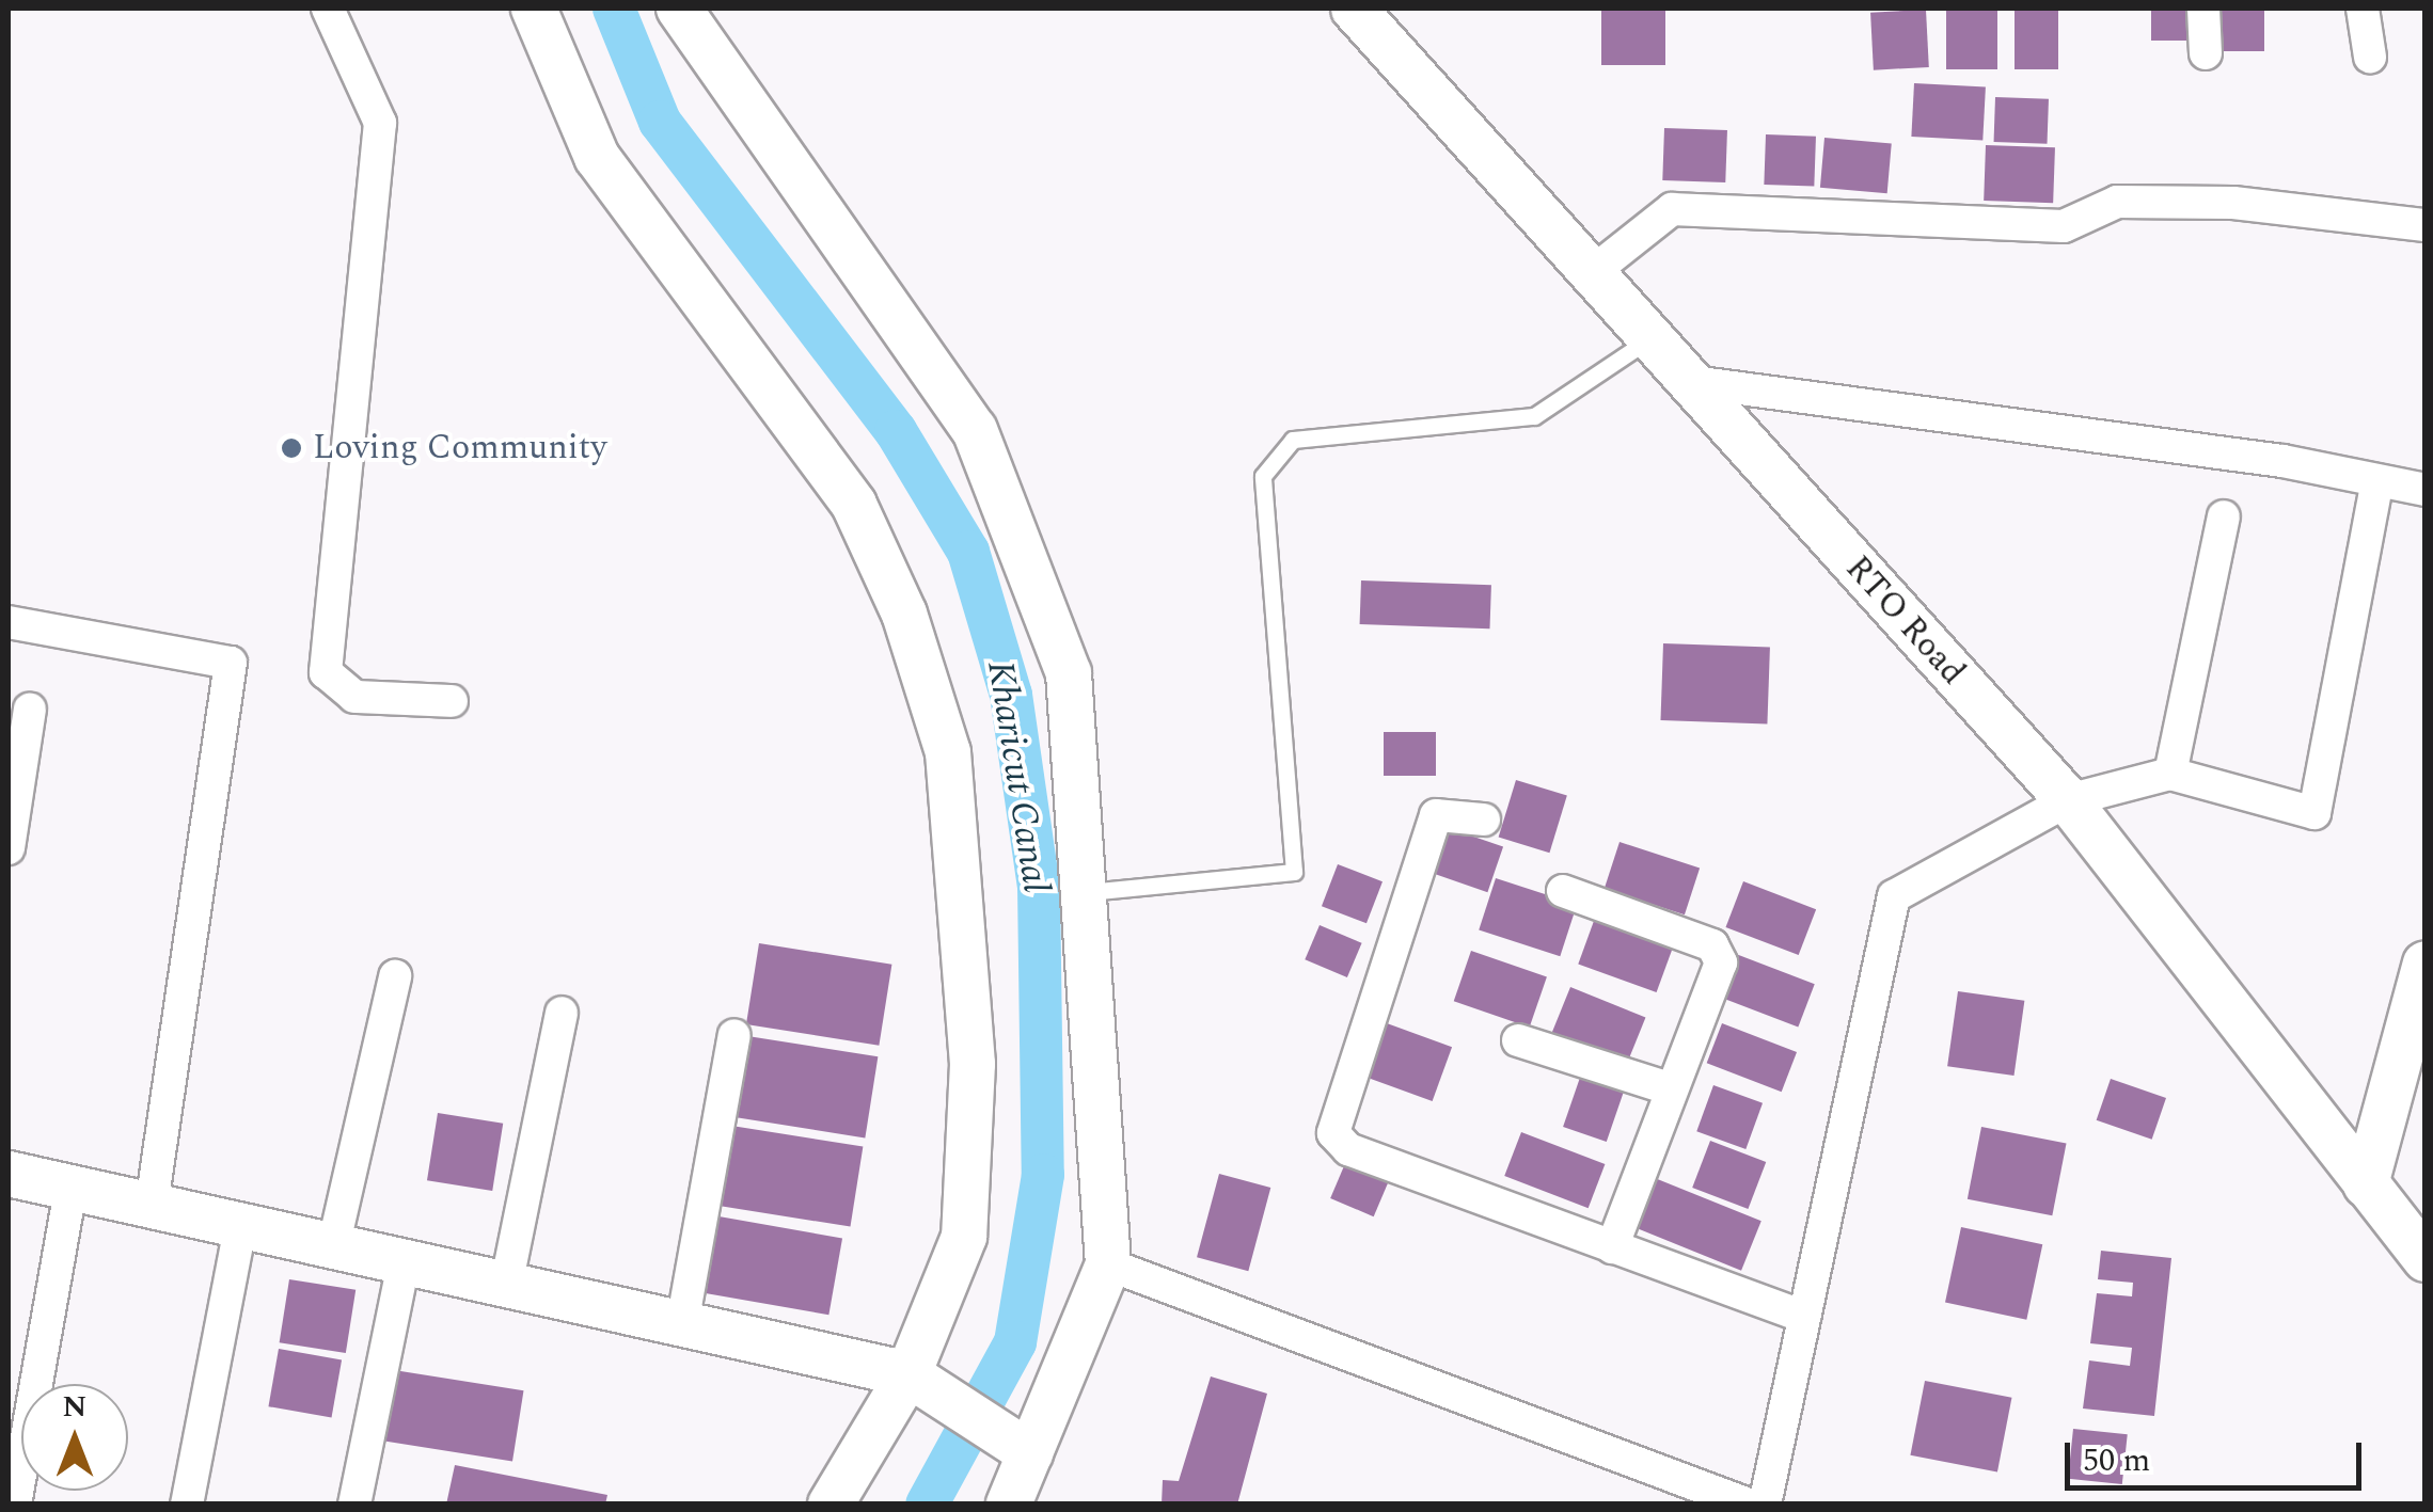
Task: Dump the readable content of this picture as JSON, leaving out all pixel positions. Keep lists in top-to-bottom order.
{
  "streets": {
    "street": ["RTO Road"]
  },
  "water": ["Kharicut Canal"],
  "places": ["Loving Community"],
  "scale_bar": "50 m",
  "north": "top"
}
